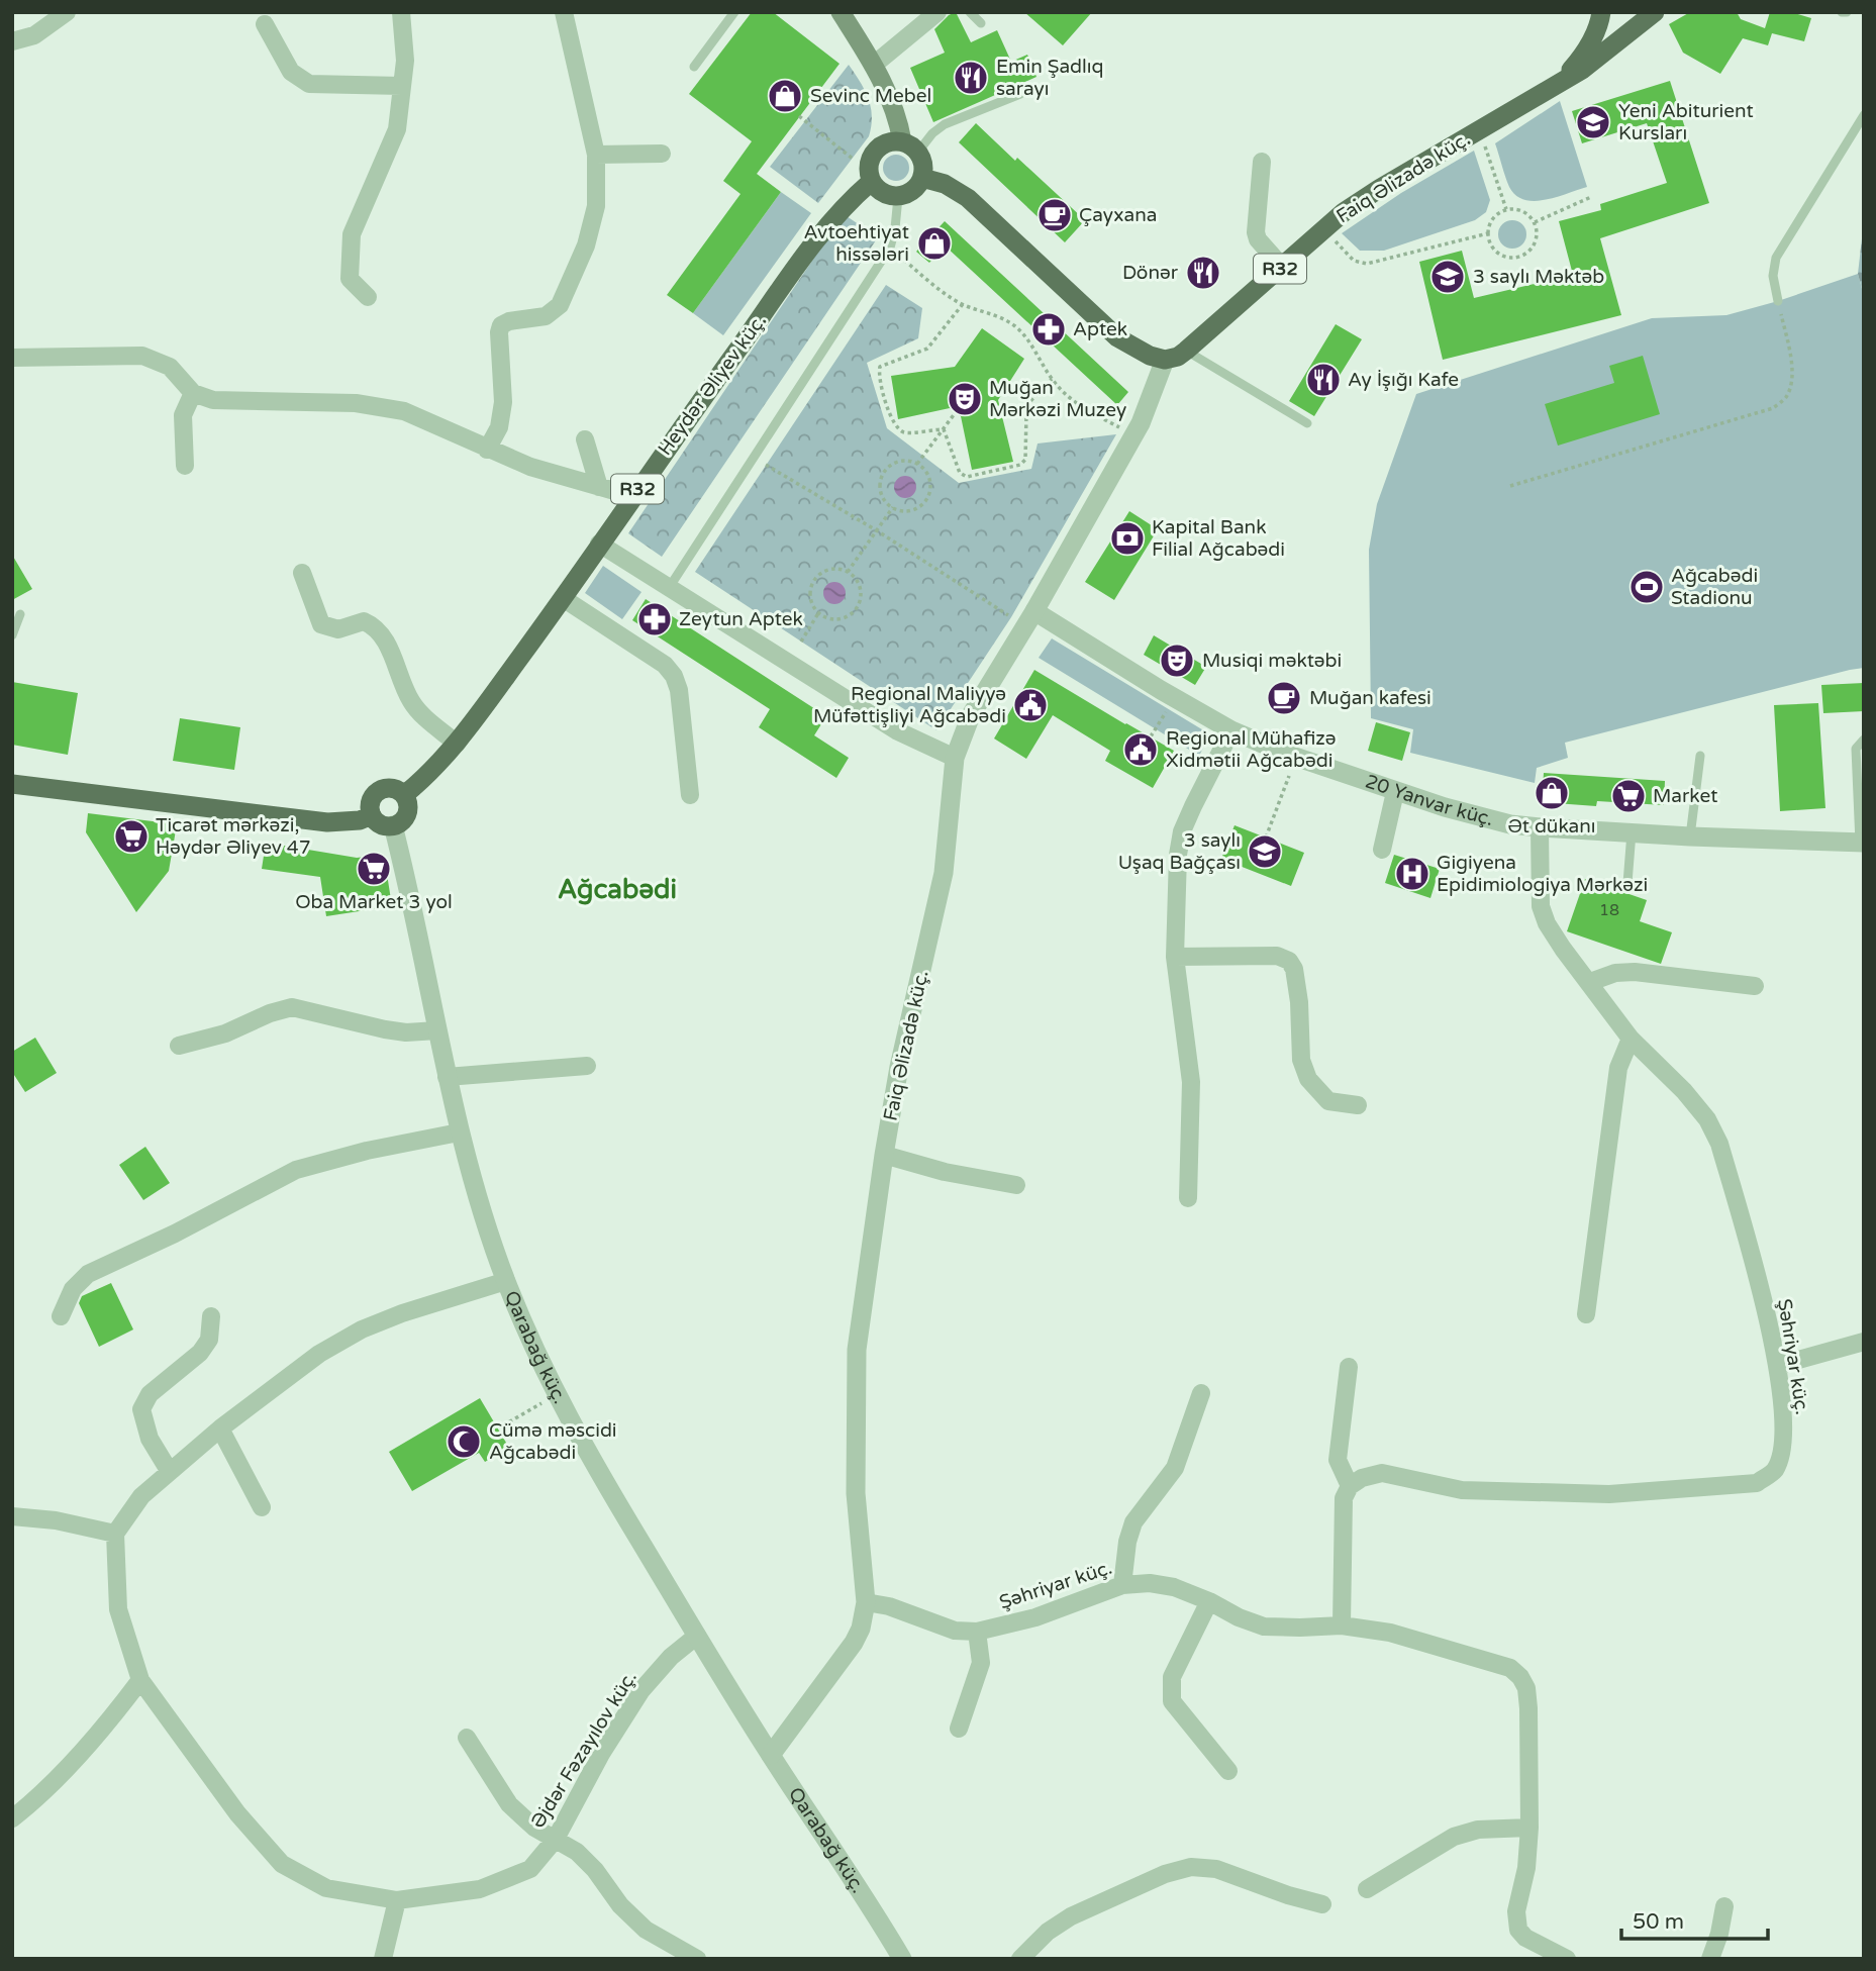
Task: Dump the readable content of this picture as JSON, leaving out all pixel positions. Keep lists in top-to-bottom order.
{
  "streets": {
    "main road": ["Faiq Əlizadə küç.", "R32", "Heydər Əliyev küç."],
    "street": [
      "20 Yanvar küç.",
      "Qarabağ küç.",
      "Şəhriyar küç.",
      "Əjdər Fəzayılov küç."
    ]
  },
  "crossings": [
    ["Faiq Əlizadə küç.", "20 Yanvar küç."],
    ["Faiq Əlizadə küç.", "Qarabağ küç."],
    ["Faiq Əlizadə küç.", "Şəhriyar küç."],
    ["Heydər Əliyev küç.", "Qarabağ küç."],
    ["20 Yanvar küç.", "Şəhriyar küç."],
    ["Qarabağ küç.", "Əjdər Fəzayılov küç."]
  ],
  "districts": ["Ağcabədi"],
  "places": {
    "restaurant": ["Emin Şadlıq sarayı", "Dönər", "Ay İşığı Kafe"],
    "shop": ["Sevinc Mebel", "Avtoehtiyat hissələri", "Әt dükanı"],
    "school or university": ["Yeni Abiturient Kursları", "3 saylı Məktəb", "3 saylı Uşaq Bağçası"],
    "cafe": ["Çayxana", "Muğan kafesi"],
    "pharmacy": ["Aptek", "Zeytun Aptek"],
    "theatre": ["Muğan Mərkəzi Muzey", "Musiqi məktəbi"],
    "bank": ["Kapital Bank Filial Ağcabədi"],
    "sports": ["Ağcabədi Stadionu"],
    "public building": ["Regional Maliyyə Müfəttişliyi Ağcabədi", "Regional Mühafizə Xidmətii Ağcabədi"],
    "supermarket": ["Market", "Ticarət mərkəzi, Həydər Əliyev 47", "Oba Market 3 yol"],
    "hospital": ["Gigiyena Epidimiologiya Mərkəzi"],
    "mosque": ["Cümə məscidi Ağcabədi"]
  },
  "house_numbers": ["18"],
  "scale_bar": "50 m"
}
